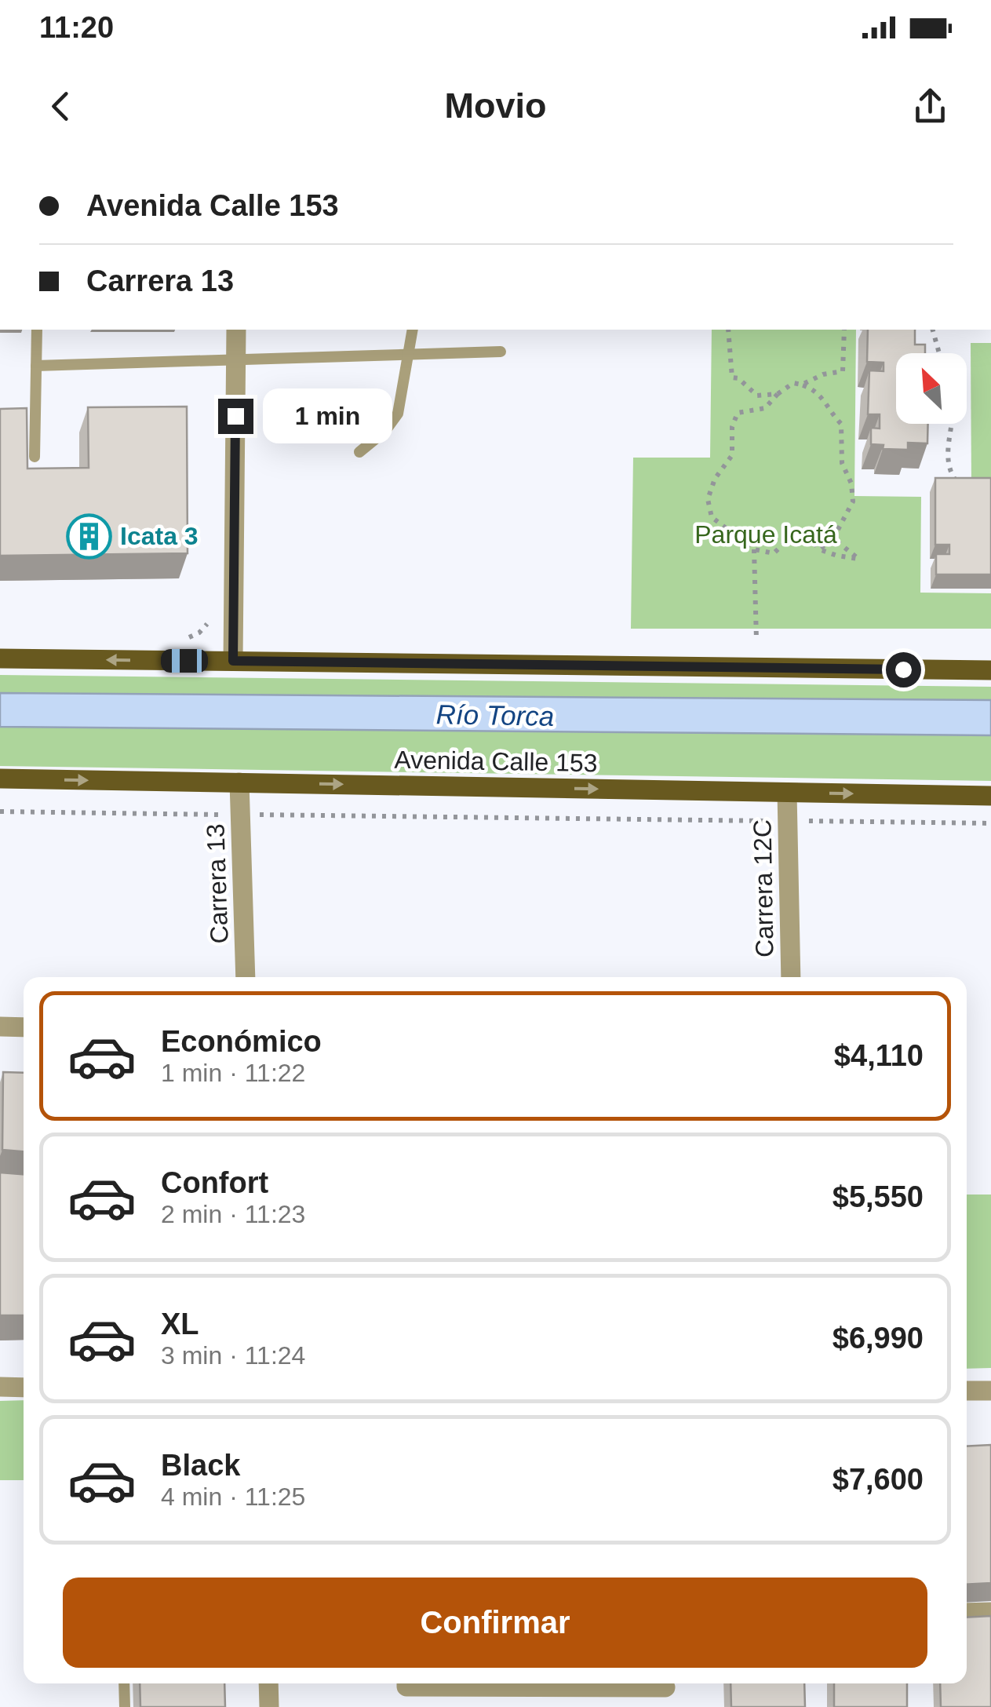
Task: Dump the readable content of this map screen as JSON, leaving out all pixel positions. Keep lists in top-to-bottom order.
{
  "streets": {
    "main road": ["Avenida Calle 153"],
    "street": ["Carrera 13", "Carrera 12C"]
  },
  "crossings": [
    ["Avenida Calle 153", "Carrera 13"],
    ["Avenida Calle 153", "Carrera 12C"]
  ],
  "water": ["Río Torca"],
  "parks": ["Parque Icatá"],
  "places": {
    "building": ["Icata 3"]
  },
  "north": "top left",
  "page": {
    "status": "11:20",
    "header": "Movio",
    "banner": ["Avenida Calle 153", "Carrera 13"],
    "bubble": "1 min",
    "list": [
      {
        "name": "Económico",
        "note": "1 min · 11:22",
        "value": "$4,110"
      },
      {
        "name": "Confort",
        "note": "2 min · 11:23",
        "value": "$5,550"
      },
      {
        "name": "XL",
        "note": "3 min · 11:24",
        "value": "$6,990"
      },
      {
        "name": "Black",
        "note": "4 min · 11:25",
        "value": "$7,600"
      }
    ],
    "buttons": "Confirmar"
  }
}
